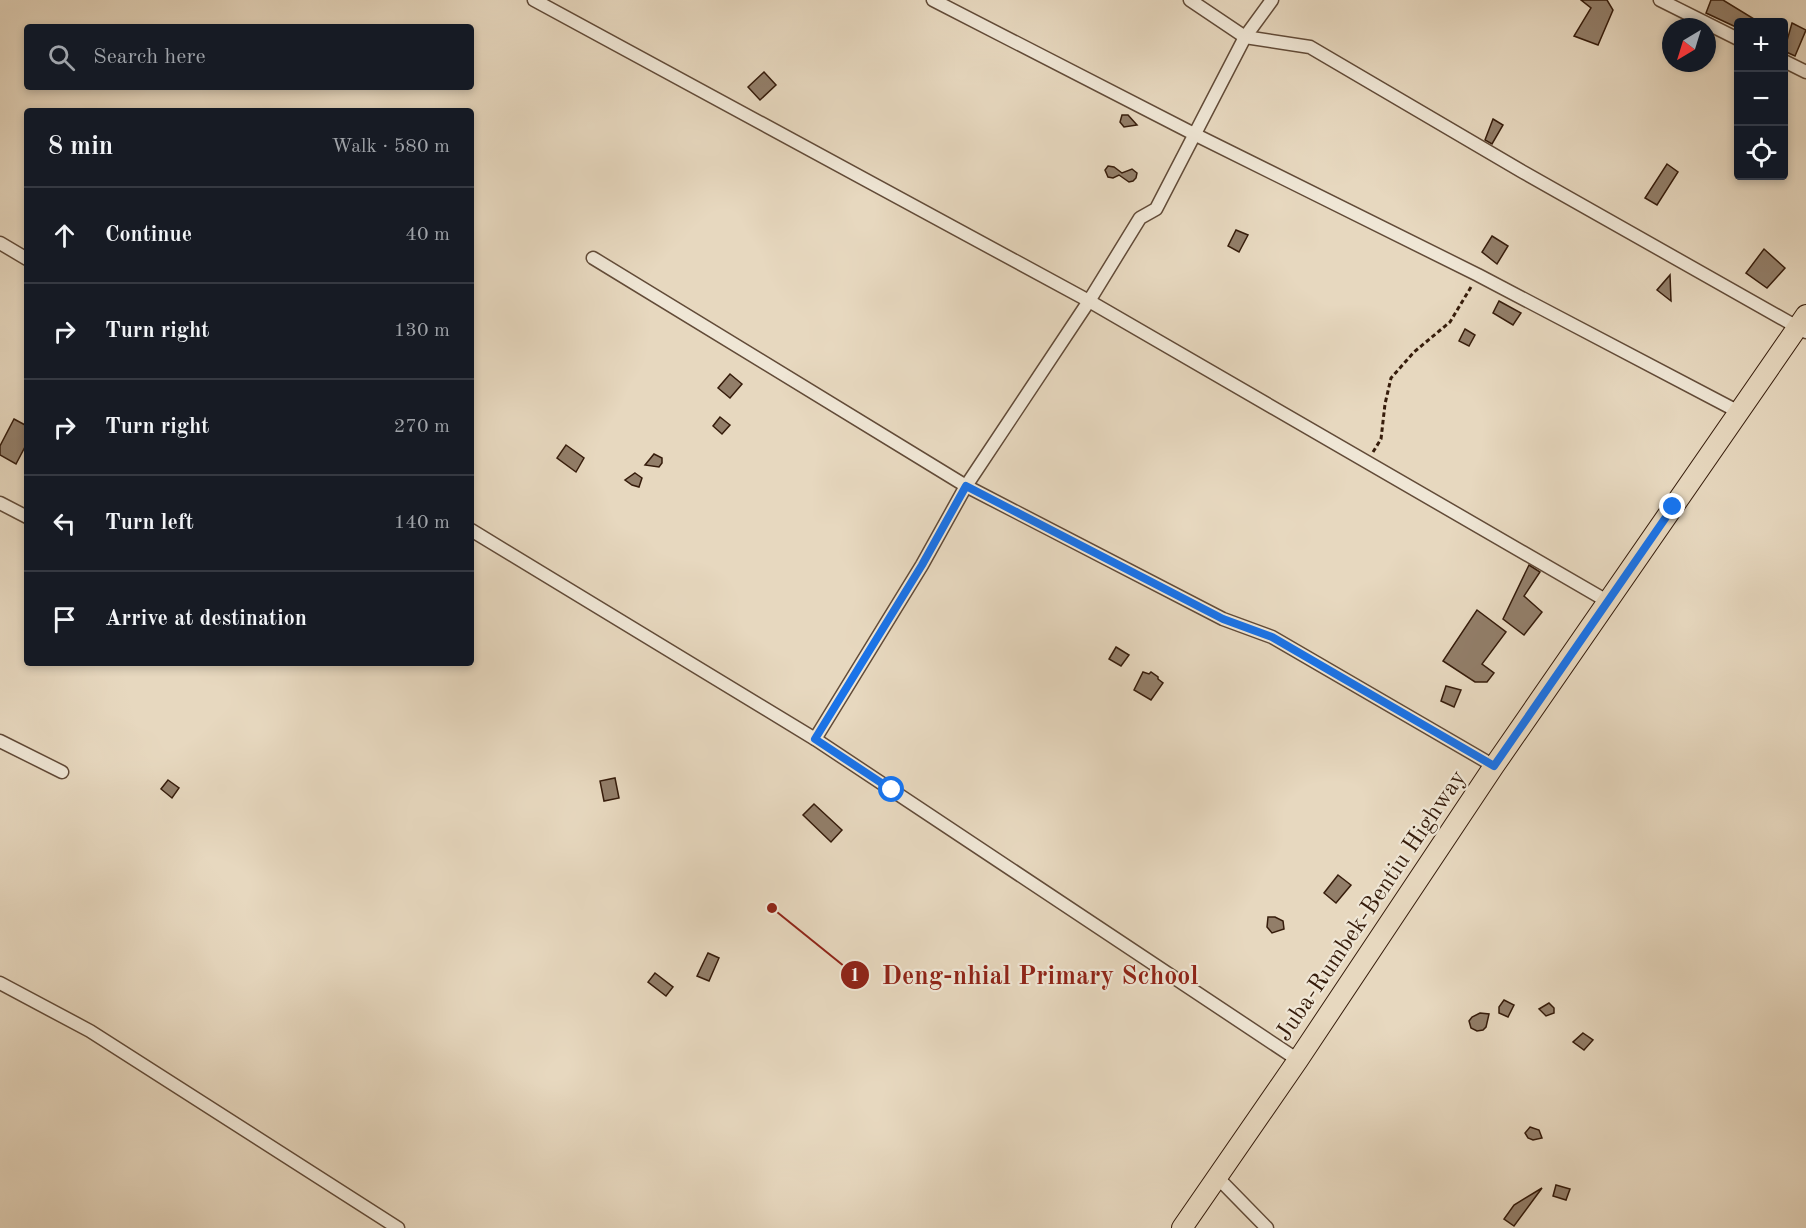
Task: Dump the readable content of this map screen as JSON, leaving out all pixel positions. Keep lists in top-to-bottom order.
{
  "streets": {
    "main road": ["Juba-Rumbek-Bentiu Highway"]
  },
  "places": ["Deng-nhial Primary School"],
  "north": "bottom left",
  "page": {
    "map_buttons": ["+", "−"],
    "search": "Search here",
    "heading": ["8 min", "Walk · 580 m"],
    "list": [
      ["Continue", "40 m"],
      ["Turn right", "130 m"],
      ["Turn right", "270 m"],
      ["Turn left", "140 m"],
      "Arrive at destination"
    ]
  }
}
